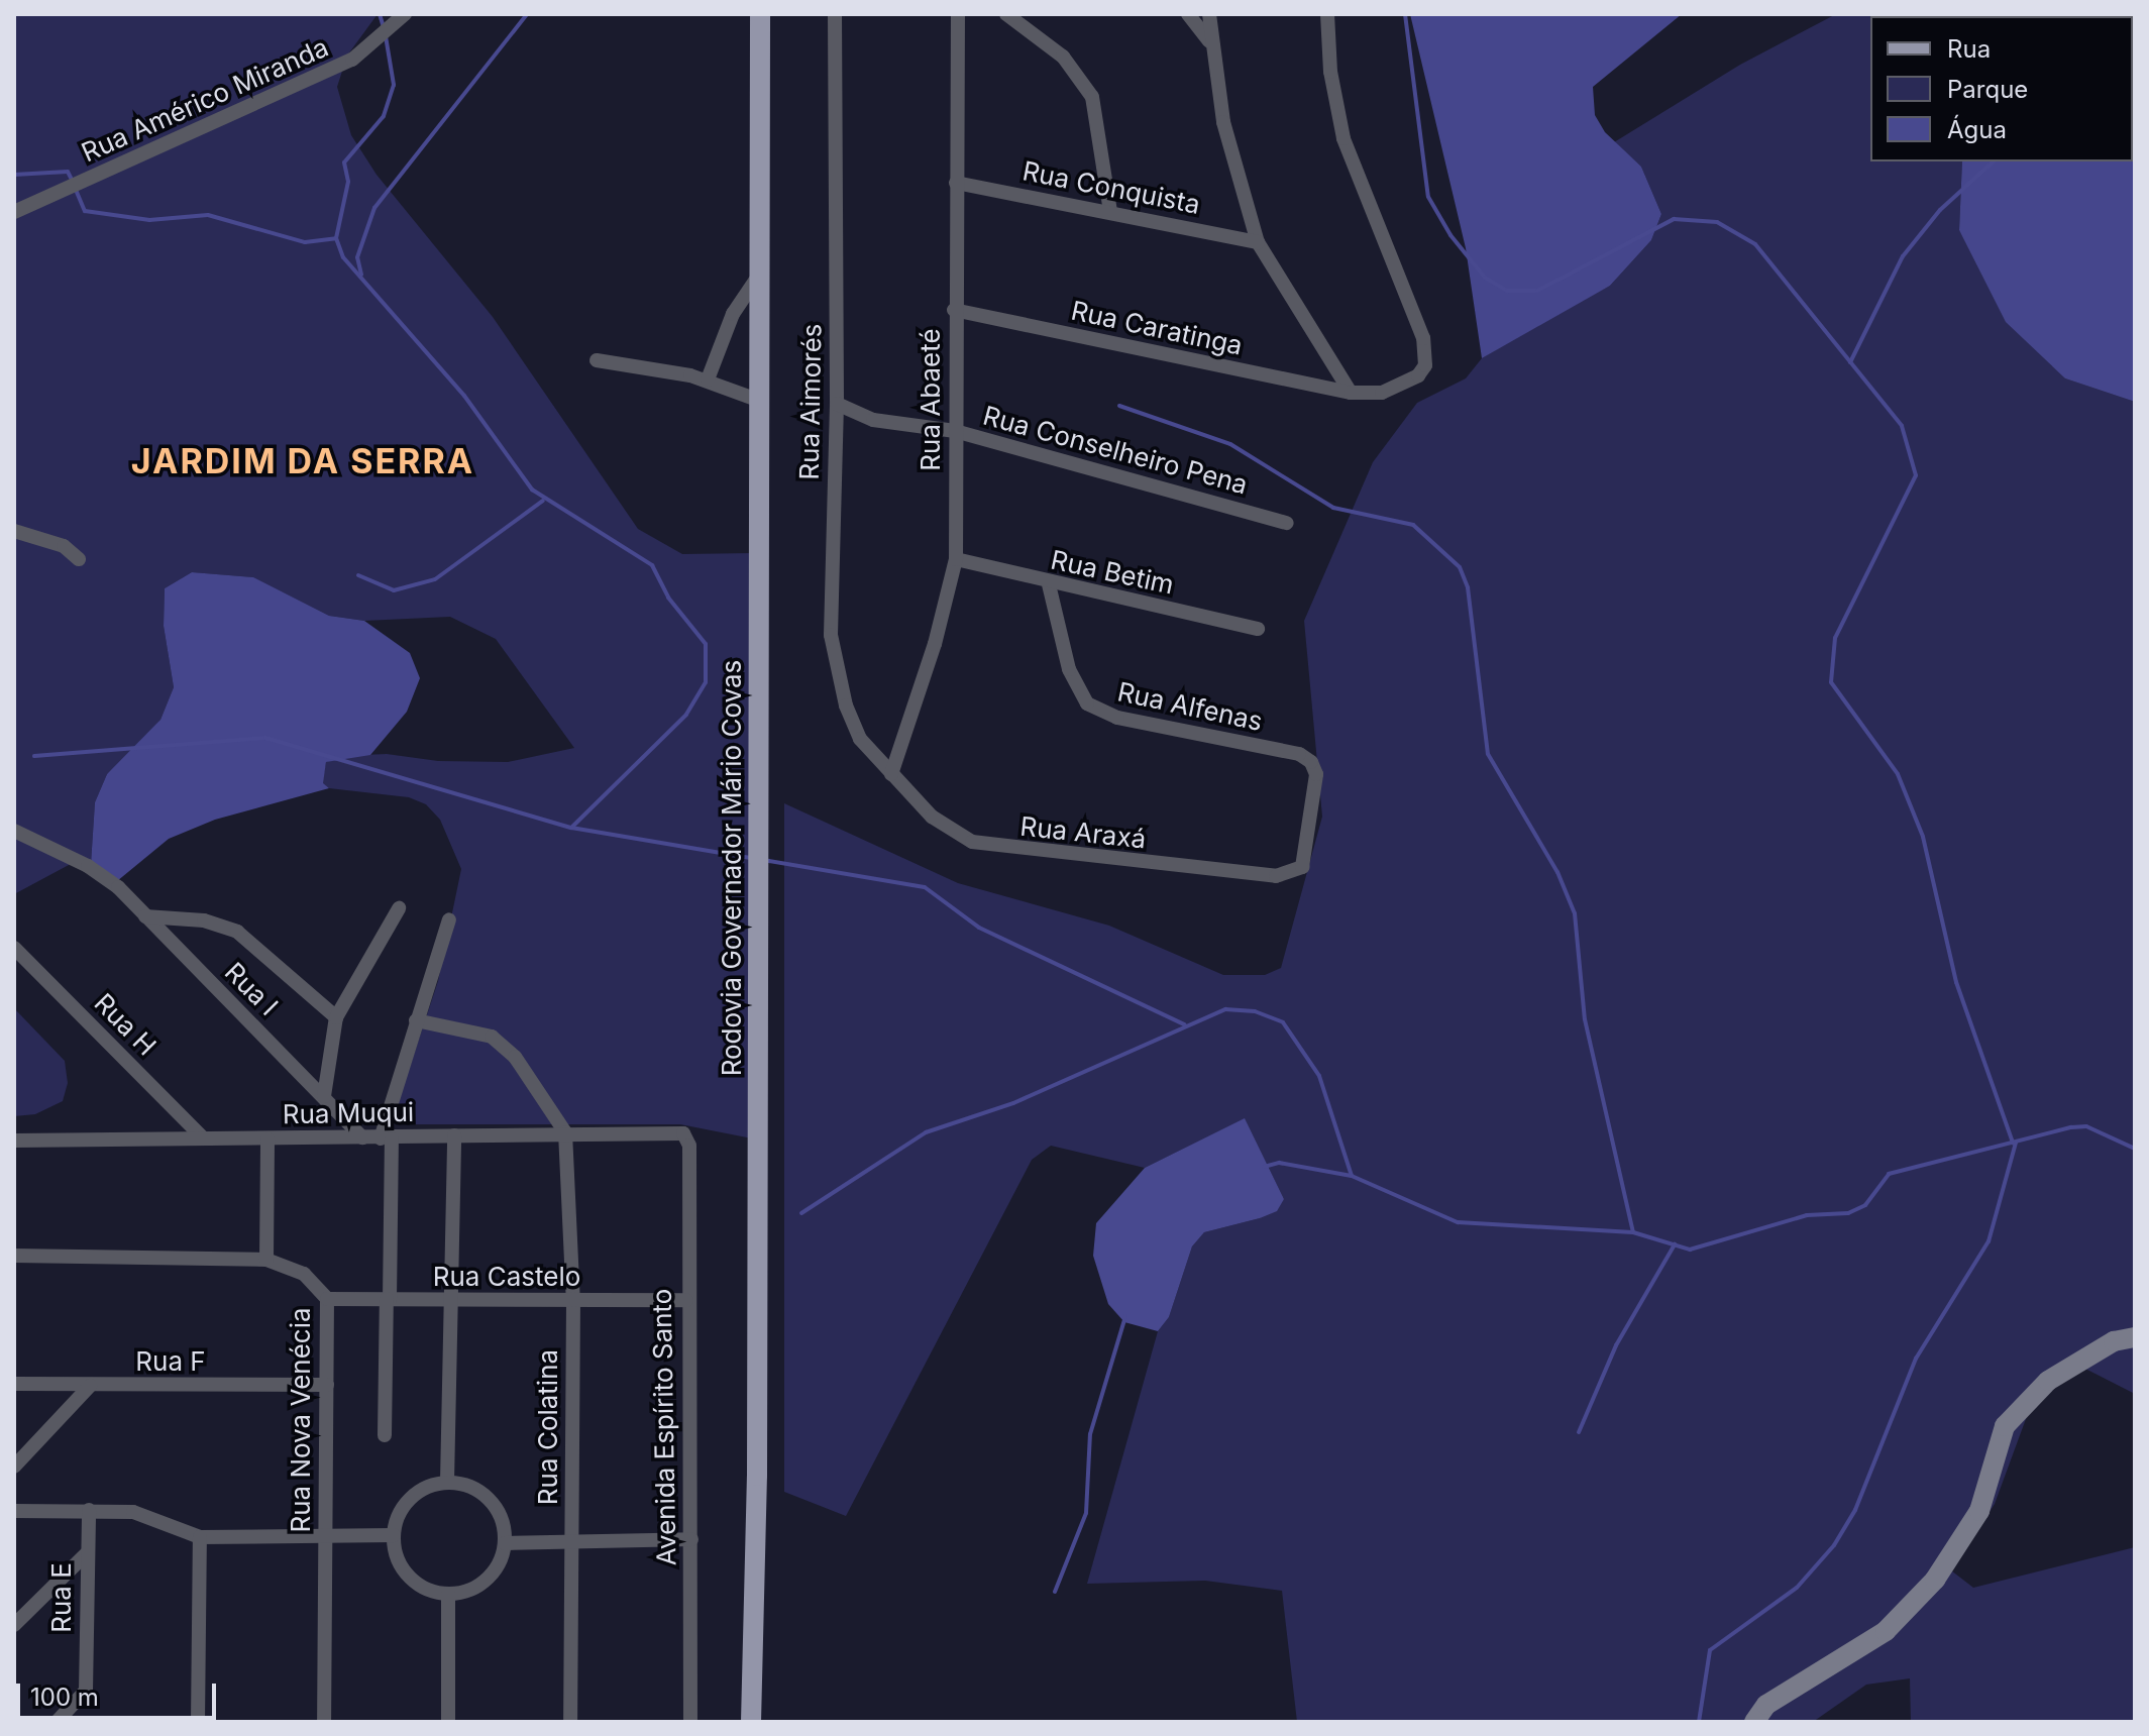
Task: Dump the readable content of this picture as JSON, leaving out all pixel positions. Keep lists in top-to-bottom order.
{
  "streets": {
    "main road": ["Rodovia Governador Mário Covas"],
    "street": [
      "Rua Américo Miranda",
      "Rua Conquista",
      "Rua Caratinga",
      "Rua Abaeté",
      "Rua Aimorés",
      "Rua Conselheiro Pena",
      "Rua Betim",
      "Rua Alfenas",
      "Rua Araxá",
      "Rua I",
      "Rua H",
      "Rua Muqui",
      "Rua Castelo",
      "Rua F",
      "Rua Nova Venécia",
      "Rua Colatina",
      "Avenida Espírito Santo",
      "Rua E"
    ]
  },
  "crossings": [
    ["Rua Conquista", "Rua Abaeté"],
    ["Rua Caratinga", "Rua Abaeté"],
    ["Rua Abaeté", "Rua Aimorés"],
    ["Rua Abaeté", "Rua Conselheiro Pena"],
    ["Rua Abaeté", "Rua Betim"],
    ["Rua Abaeté", "Rua Araxá"],
    ["Rua Aimorés", "Rua Conselheiro Pena"],
    ["Rua Aimorés", "Rua Araxá"],
    ["Rua Betim", "Rua Alfenas"],
    ["Rua Alfenas", "Rua Araxá"],
    ["Rua I", "Rua Muqui"],
    ["Rua H", "Rua Muqui"],
    ["Rua Muqui", "Rua Colatina"],
    ["Rua Muqui", "Avenida Espírito Santo"],
    ["Rua Castelo", "Rua Nova Venécia"],
    ["Rua Castelo", "Rua Colatina"],
    ["Rua Castelo", "Avenida Espírito Santo"],
    ["Rua F", "Rua Nova Venécia"]
  ],
  "districts": ["JARDIM DA SERRA"],
  "legend": ["Rua", "Parque", "Água"],
  "scale_bar": "100 m"
}
